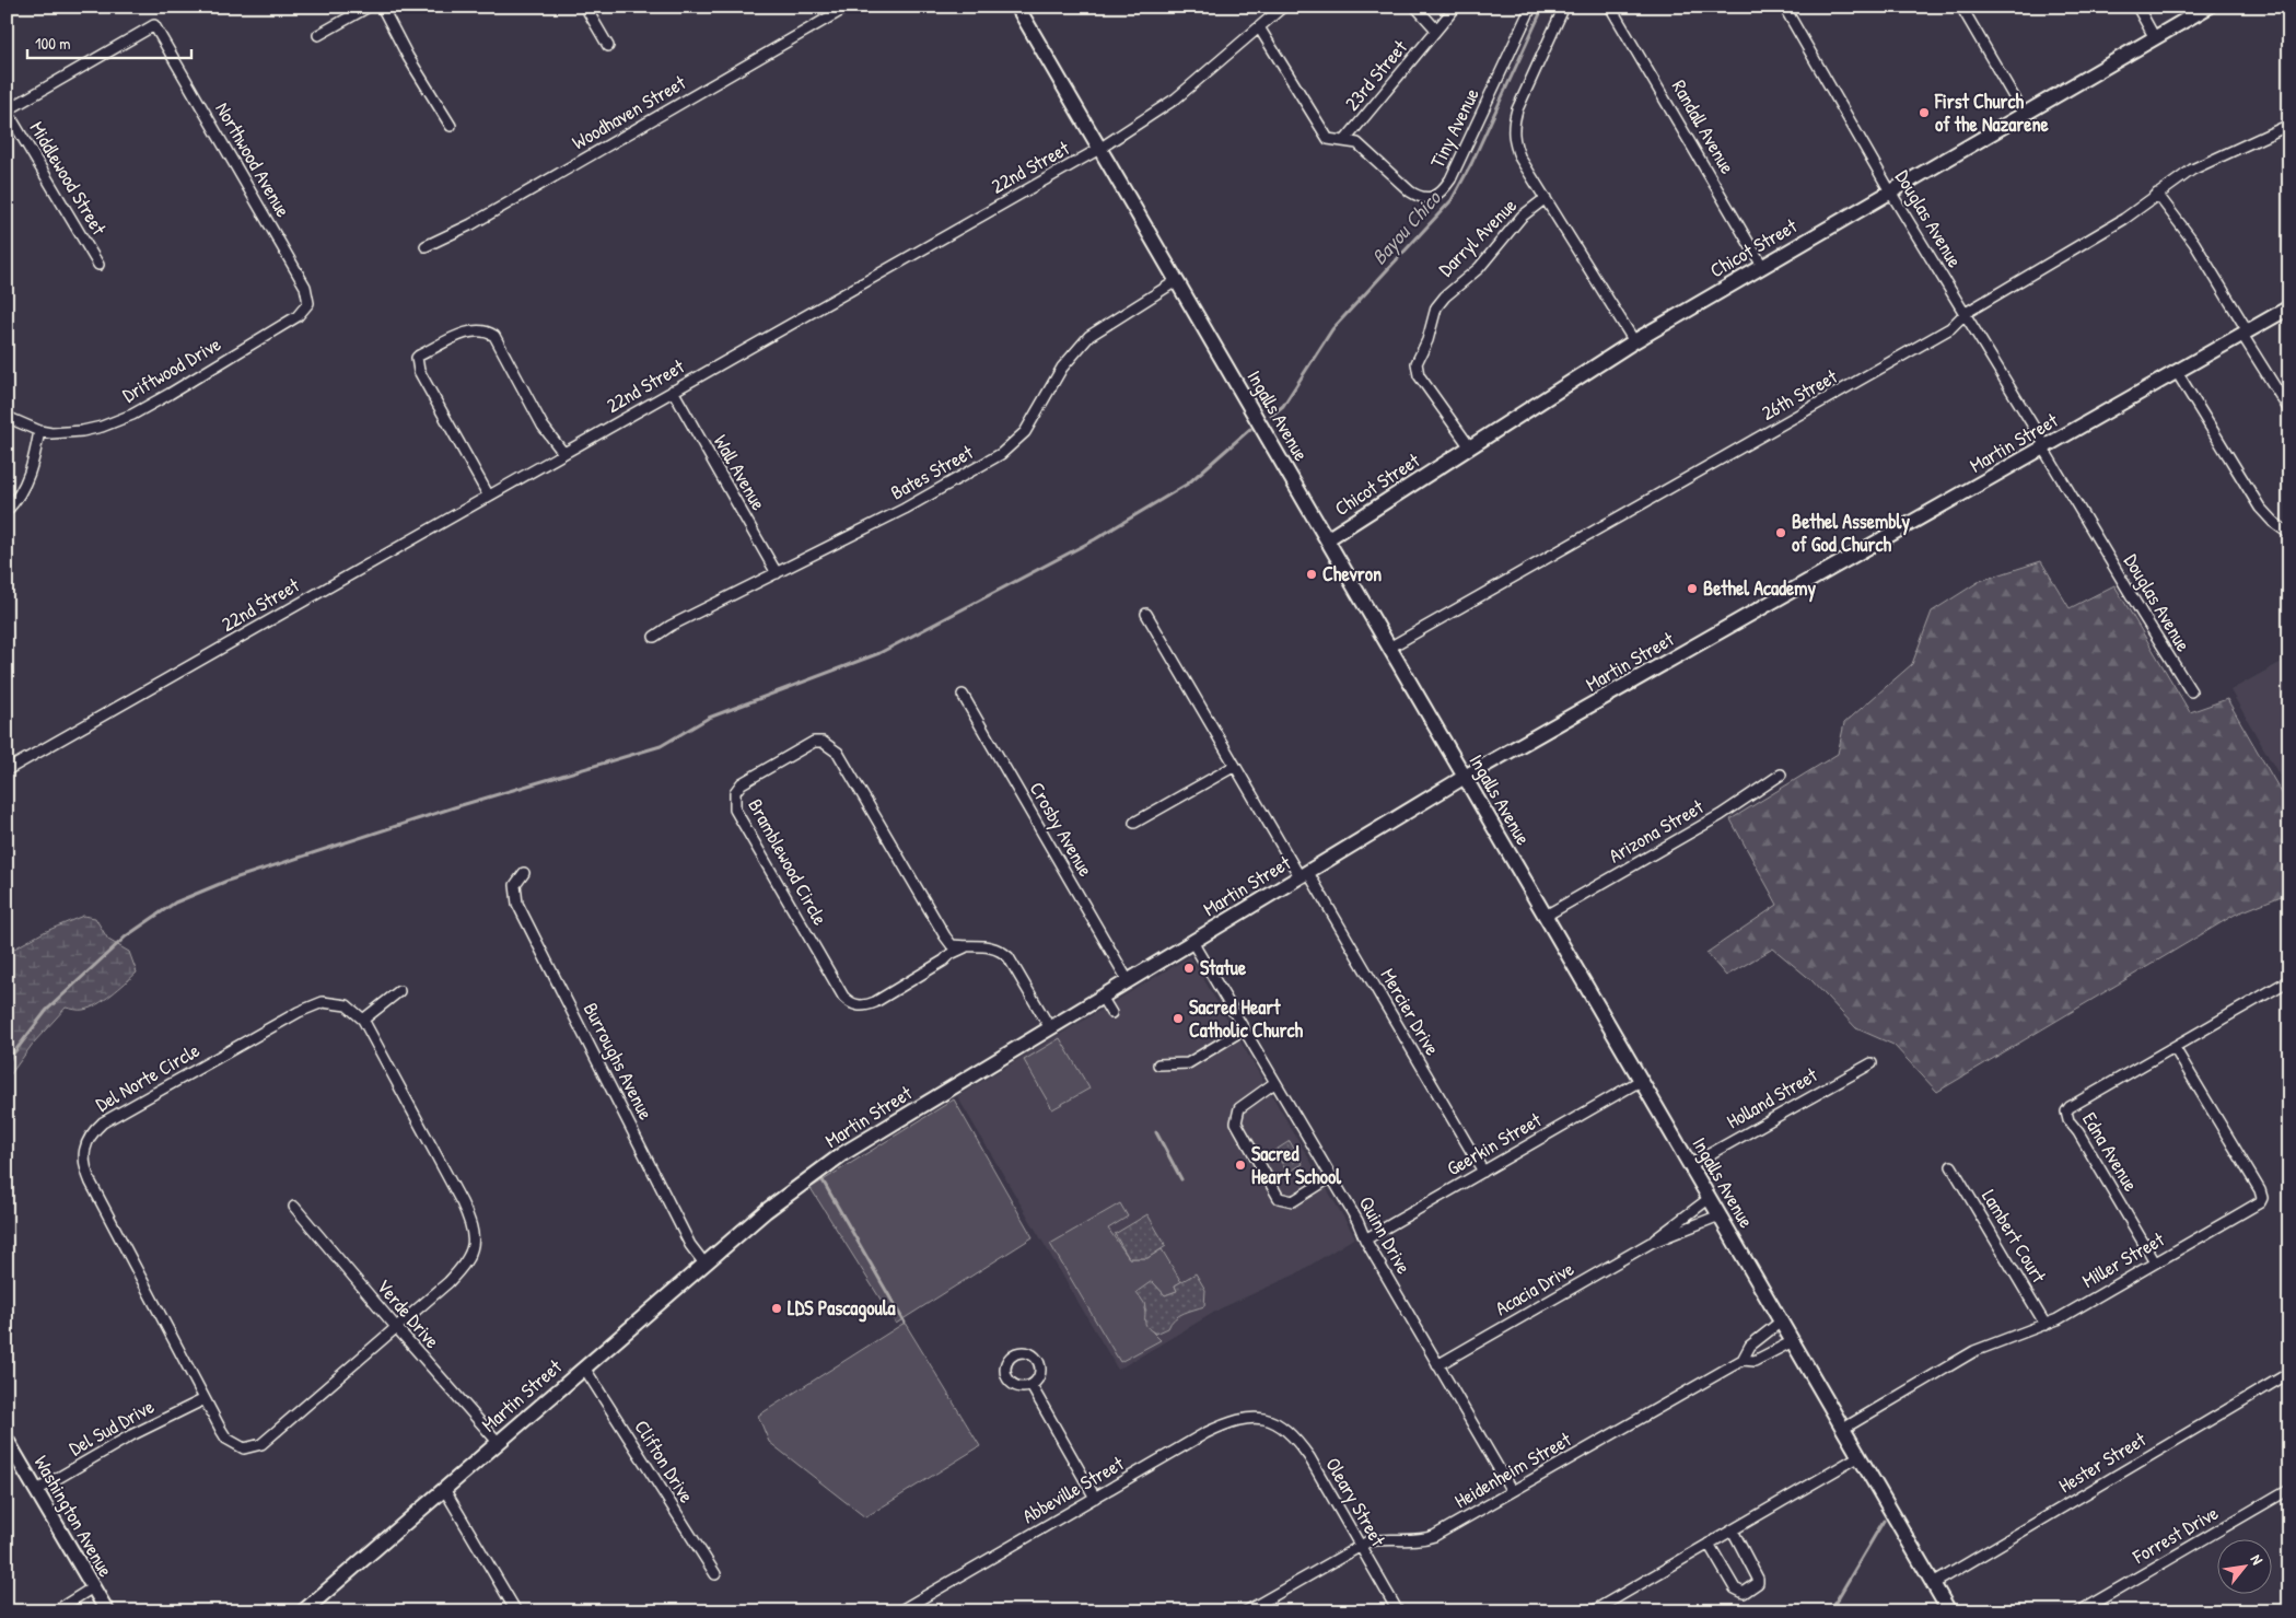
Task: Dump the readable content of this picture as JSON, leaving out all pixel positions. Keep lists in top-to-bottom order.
{
  "streets": {
    "main road": [
      "Chicot Street",
      "Ingalls Avenue",
      "Martin Street",
      "Washington Avenue"
    ],
    "street": [
      "23rd Street",
      "Woodhaven Street",
      "Randall Avenue",
      "Tiny Avenue",
      "Northwood Avenue",
      "22nd Street",
      "Middlewood Street",
      "Douglas Avenue",
      "Darryl Avenue",
      "Driftwood Drive",
      "26th Street",
      "Wall Avenue",
      "Bates Street",
      "Crosby Avenue",
      "Arizona Street",
      "Bramblewood Circle",
      "Mercier Drive",
      "Burroughs Avenue",
      "Del Norte Circle",
      "Holland Street",
      "Geerkin Street",
      "Edna Avenue",
      "Quinn Drive",
      "Lambert Court",
      "Miller Street",
      "Acacia Drive",
      "Verde Drive",
      "Del Sud Drive",
      "Clifton Drive",
      "Hester Street",
      "Heidenheim Street",
      "Abbeville Street",
      "Oleary Street",
      "Forrest Drive"
    ]
  },
  "crossings": [
    ["23rd Street", "Tiny Avenue"],
    ["Randall Avenue", "Chicot Street"],
    ["Tiny Avenue", "22nd Street"],
    ["Northwood Avenue", "Middlewood Street"],
    ["Northwood Avenue", "Driftwood Drive"],
    ["22nd Street", "Ingalls Avenue"],
    ["22nd Street", "Wall Avenue"],
    ["Douglas Avenue", "Chicot Street"],
    ["Douglas Avenue", "26th Street"],
    ["Douglas Avenue", "Martin Street"],
    ["Darryl Avenue", "Chicot Street"],
    ["Chicot Street", "Ingalls Avenue"],
    ["26th Street", "Ingalls Avenue"],
    ["Ingalls Avenue", "Martin Street"],
    ["Ingalls Avenue", "Bates Street"],
    ["Ingalls Avenue", "Arizona Street"],
    ["Ingalls Avenue", "Holland Street"],
    ["Ingalls Avenue", "Geerkin Street"],
    ["Ingalls Avenue", "Miller Street"],
    ["Ingalls Avenue", "Acacia Drive"],
    ["Ingalls Avenue", "Hester Street"],
    ["Ingalls Avenue", "Heidenheim Street"],
    ["Martin Street", "Crosby Avenue"],
    ["Martin Street", "Bramblewood Circle"],
    ["Martin Street", "Mercier Drive"],
    ["Martin Street", "Burroughs Avenue"],
    ["Martin Street", "Quinn Drive"],
    ["Martin Street", "Verde Drive"],
    ["Martin Street", "Clifton Drive"],
    ["Wall Avenue", "Bates Street"],
    ["Mercier Drive", "Geerkin Street"],
    ["Del Norte Circle", "Verde Drive"],
    ["Del Norte Circle", "Del Sud Drive"],
    ["Geerkin Street", "Quinn Drive"],
    ["Edna Avenue", "Miller Street"],
    ["Quinn Drive", "Acacia Drive"],
    ["Quinn Drive", "Heidenheim Street"],
    ["Lambert Court", "Miller Street"],
    ["Del Sud Drive", "Washington Avenue"],
    ["Heidenheim Street", "Oleary Street"],
    ["Abbeville Street", "Oleary Street"]
  ],
  "water": ["Bayou Chico"],
  "places": [
    "First Church of the Nazarene",
    "Bethel Assembly of God Church",
    "Chevron",
    "Bethel Academy",
    "Statue",
    "Sacred Heart Catholic Church",
    "Sacred Heart School",
    "LDS Pascagoula"
  ],
  "scale_bar": "100 m",
  "north": "top right"
}
